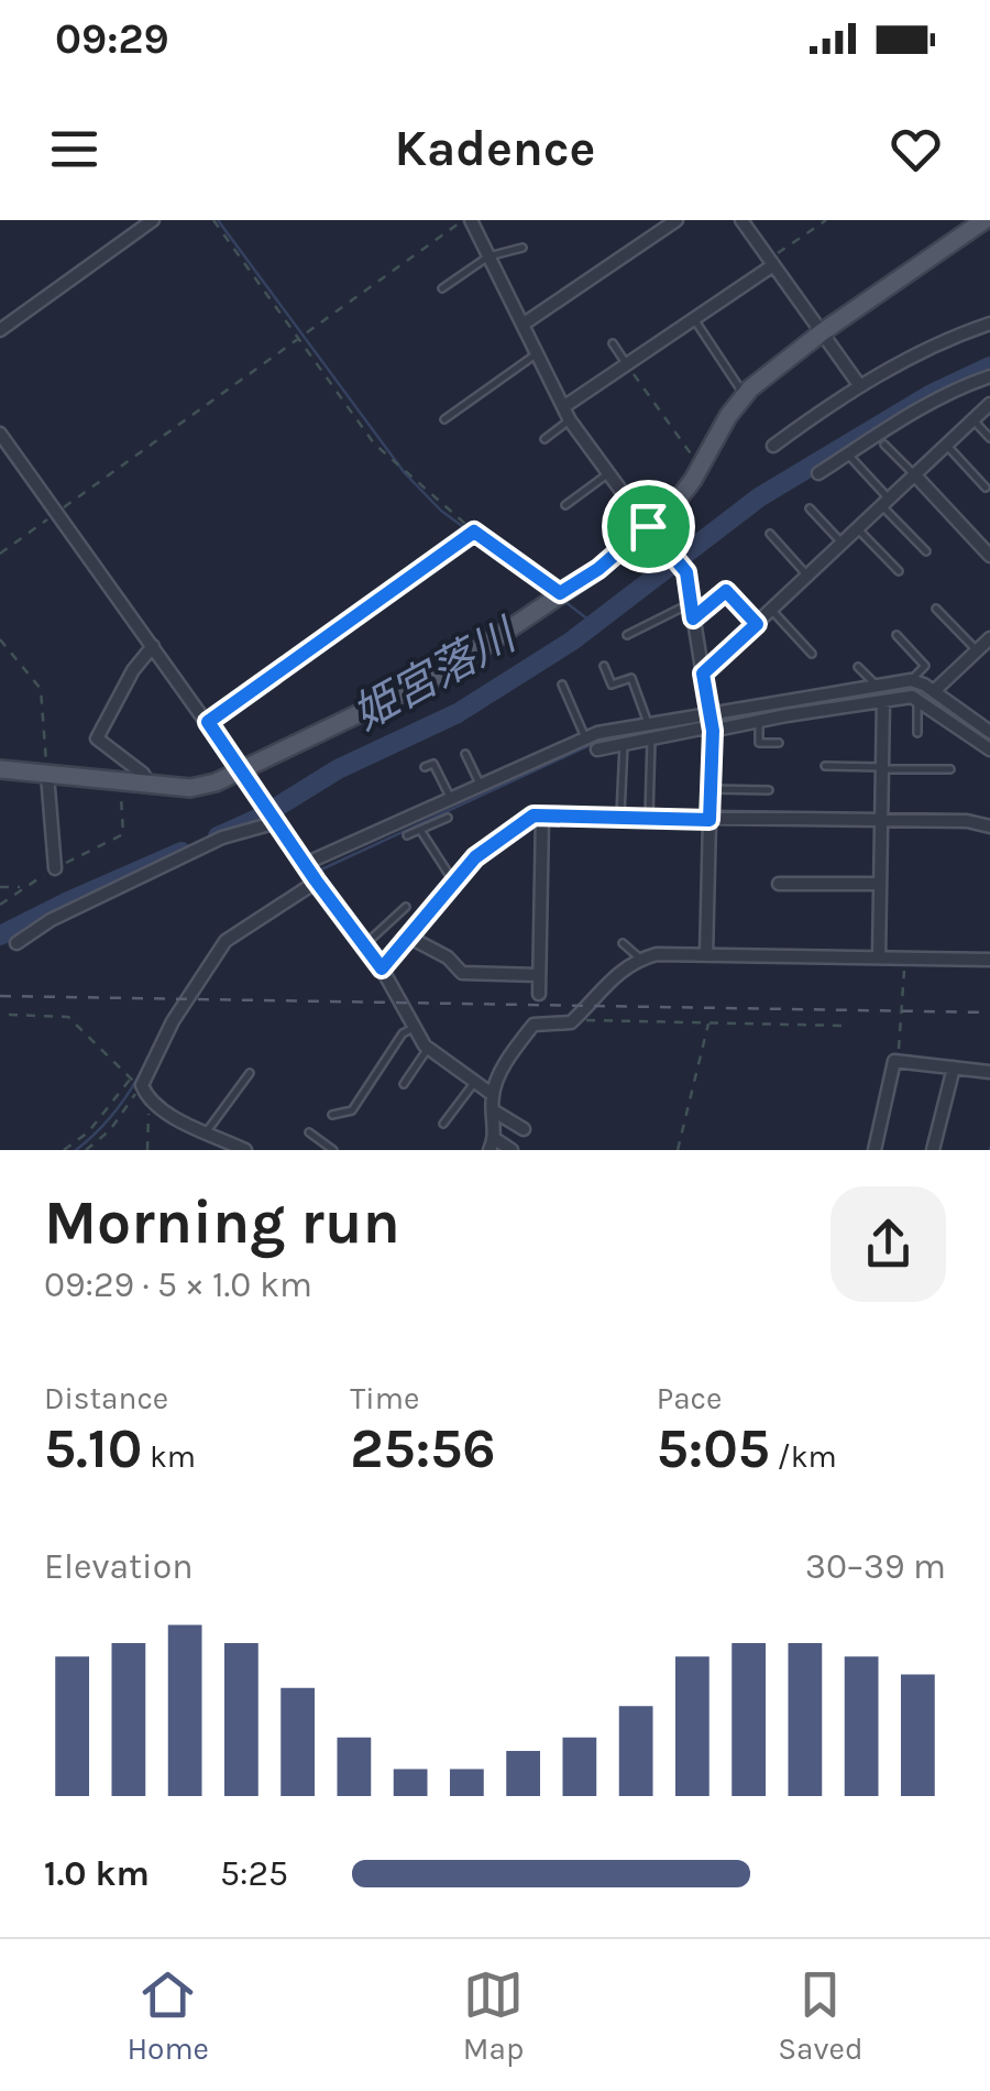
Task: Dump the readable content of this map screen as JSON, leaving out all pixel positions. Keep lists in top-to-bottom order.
{
  "water": ["姫宮落川"],
  "page": {
    "status": "09:29",
    "header": "Kadence",
    "heading": ["Morning run", "09:29 · 5 × 1.0 km"],
    "stats": [
      ["Distance", "5.10 km"],
      ["Time", "25:56"],
      ["Pace", "5:05 /km"]
    ],
    "chart": ["Elevation", "30–39 m"],
    "list": [
      {
        "name": "1.0 km",
        "note": "5:25"
      }
    ],
    "tabs": ["Home", "Map", "Saved"]
  }
}
